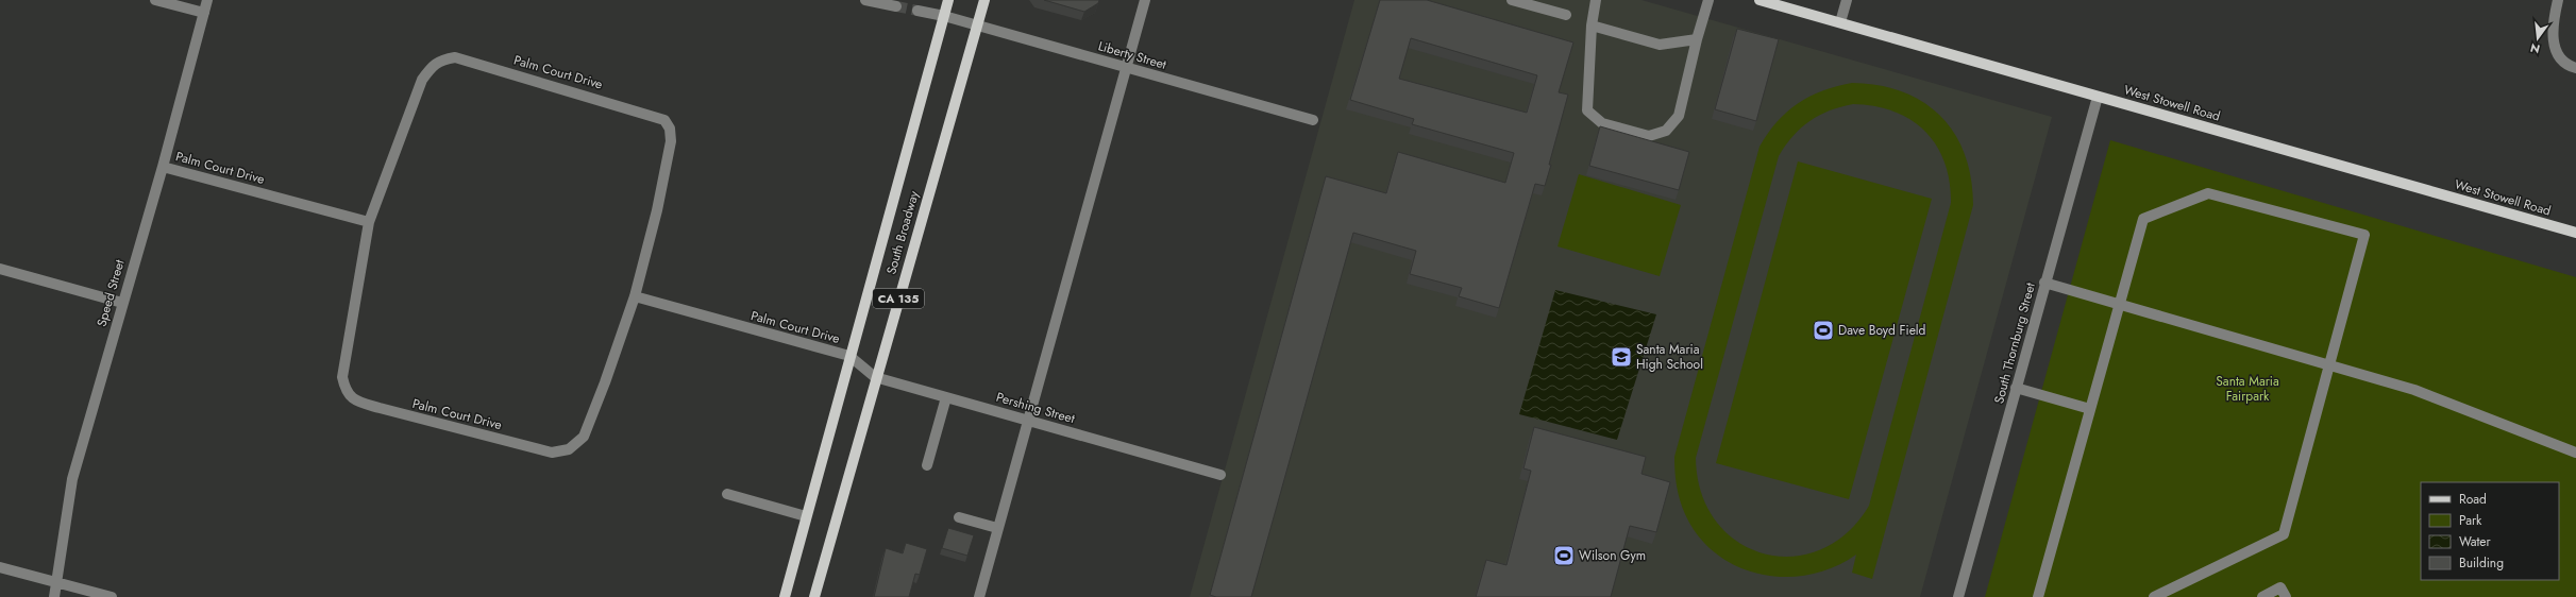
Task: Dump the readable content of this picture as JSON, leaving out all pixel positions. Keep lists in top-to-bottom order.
{
  "streets": {
    "main road": ["West Stowell Road", "South Broadway", "CA 135"],
    "street": [
      "Liberty Street",
      "Palm Court Drive",
      "Speed Street",
      "South Thornburg Street",
      "Pershing Street"
    ]
  },
  "crossings": [
    ["Liberty Street", "South Broadway"],
    ["Palm Court Drive", "South Broadway"],
    ["Palm Court Drive", "Speed Street"],
    ["Palm Court Drive", "Pershing Street"],
    ["West Stowell Road", "South Thornburg Street"],
    ["South Broadway", "Pershing Street"]
  ],
  "parks": ["Santa Maria Fairpark"],
  "places": {
    "sports": ["Dave Boyd Field", "Wilson Gym"],
    "school or university": ["Santa Maria High School"]
  },
  "legend": [
    "Road",
    "Park",
    "Water",
    "Building"
  ],
  "north": "bottom"
}
